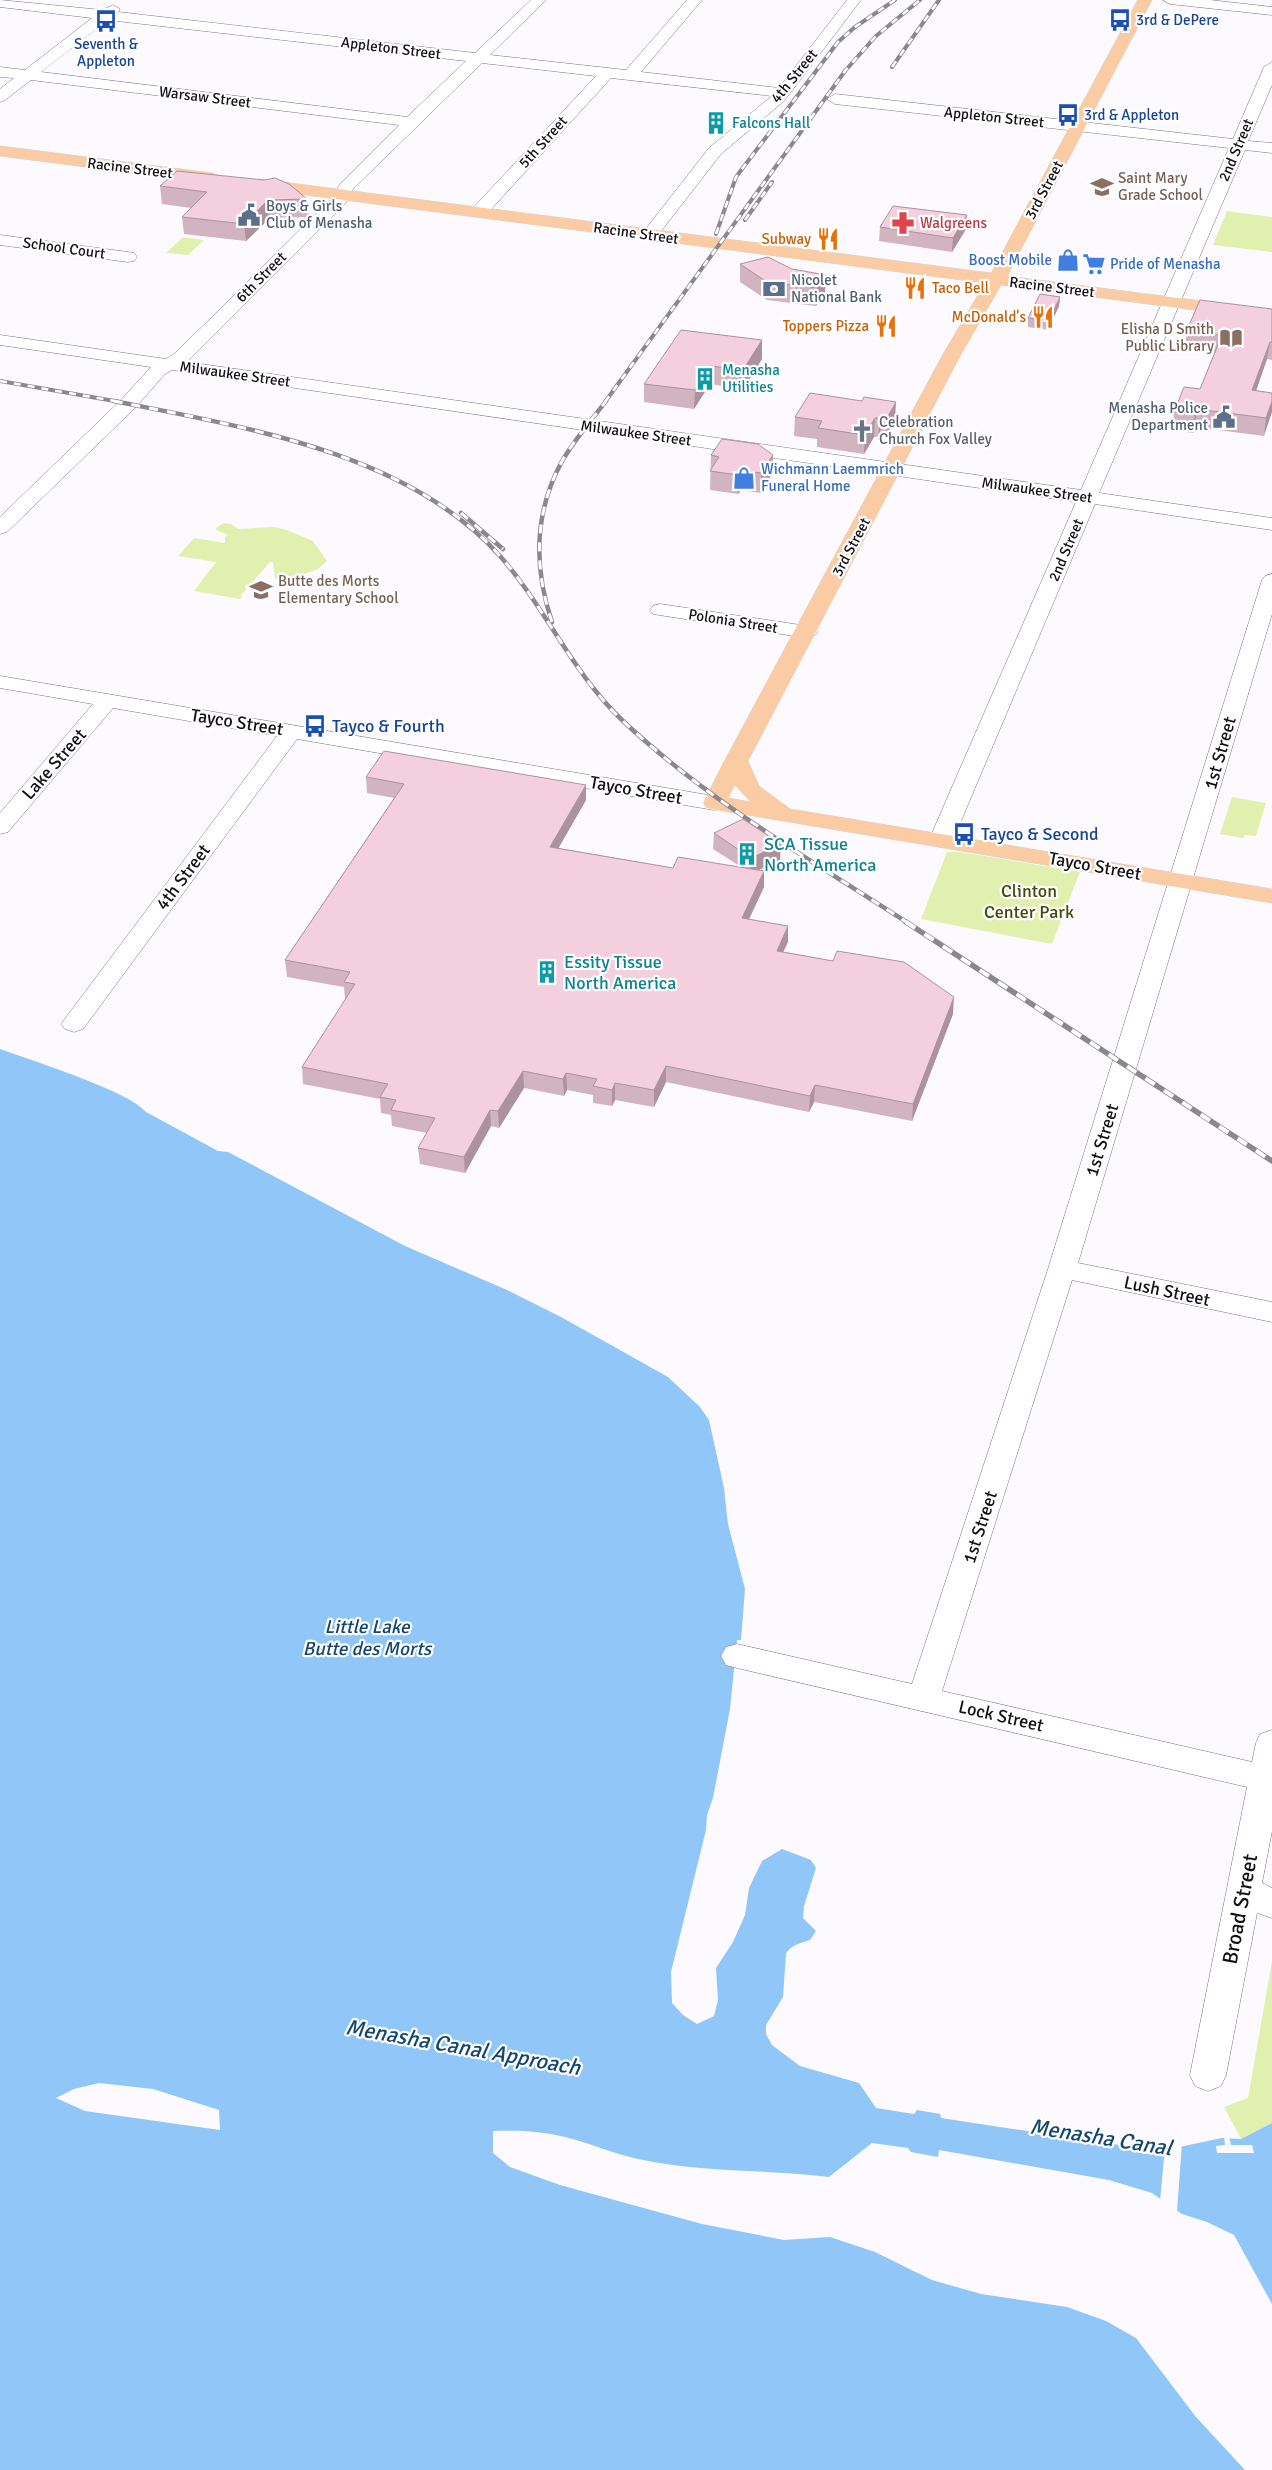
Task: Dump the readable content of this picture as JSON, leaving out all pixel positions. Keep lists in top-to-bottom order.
{
  "streets": {
    "main road": ["Racine Street", "3rd Street", "Tayco Street"],
    "street": [
      "Appleton Street",
      "4th Street",
      "Warsaw Street",
      "5th Street",
      "2nd Street",
      "School Court",
      "6th Street",
      "Milwaukee Street",
      "Polonia Street",
      "1st Street",
      "Lake Street",
      "Lush Street",
      "Lock Street",
      "Broad Street"
    ]
  },
  "crossings": [
    ["Appleton Street", "4th Street"],
    ["Appleton Street", "5th Street"],
    ["Appleton Street", "2nd Street"],
    ["Appleton Street", "3rd Street"],
    ["Appleton Street", "6th Street"],
    ["4th Street", "Racine Street"],
    ["4th Street", "Tayco Street"],
    ["Warsaw Street", "6th Street"],
    ["5th Street", "Racine Street"],
    ["2nd Street", "Racine Street"],
    ["2nd Street", "Milwaukee Street"],
    ["2nd Street", "Tayco Street"],
    ["Racine Street", "3rd Street"],
    ["Racine Street", "6th Street"],
    ["3rd Street", "Milwaukee Street"],
    ["3rd Street", "Polonia Street"],
    ["3rd Street", "Tayco Street"],
    ["6th Street", "Milwaukee Street"],
    ["Tayco Street", "1st Street"],
    ["Tayco Street", "Lake Street"],
    ["1st Street", "Lush Street"],
    ["1st Street", "Lock Street"],
    ["Lock Street", "Broad Street"]
  ],
  "water": ["Little Lake Butte des Morts", "Menasha Canal Approach", "Menasha Canal"],
  "parks": ["Clinton Center Park"],
  "places": {
    "bus stop": [
      "3rd & DePere",
      "Seventh & Appleton",
      "3rd & Appleton",
      "Tayco & Fourth",
      "Tayco & Second"
    ],
    "building": [
      "Falcons Hall",
      "Menasha Utilities",
      "SCA Tissue North America",
      "Essity Tissue North America"
    ],
    "school or university": ["Saint Mary Grade School", "Butte des Morts Elementary School"],
    "public building": ["Boys & Girls Club of Menasha", "Menasha Police Department"],
    "pharmacy": ["Walgreens"],
    "restaurant": [
      "Subway",
      "Taco Bell",
      "McDonald's",
      "Toppers Pizza"
    ],
    "shop": ["Boost Mobile", "Wichmann Laemmrich Funeral Home"],
    "supermarket": ["Pride of Menasha"],
    "bank": ["Nicolet National Bank"],
    "library": ["Elisha D Smith Public Library"],
    "church": ["Celebration Church Fox Valley"]
  }
}
